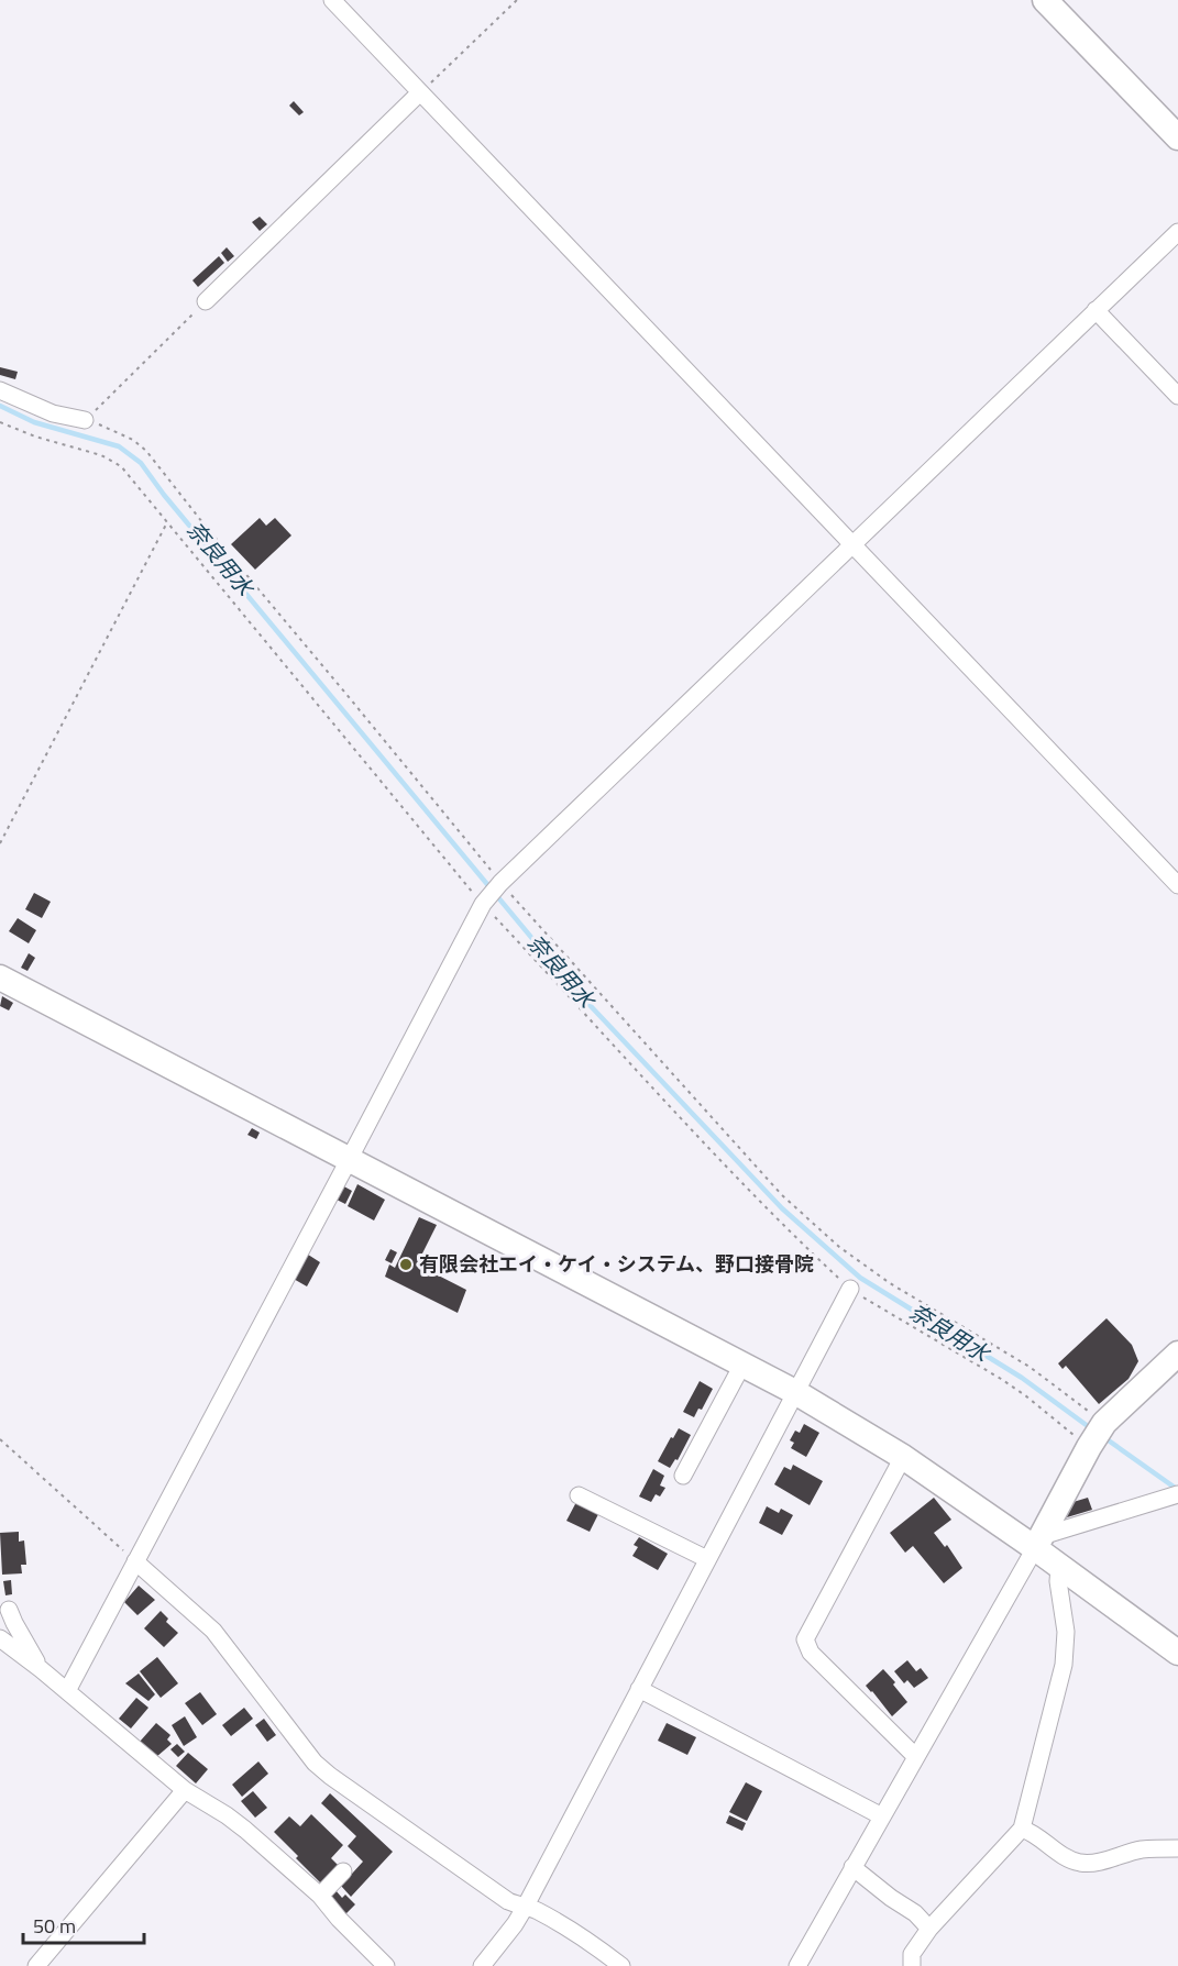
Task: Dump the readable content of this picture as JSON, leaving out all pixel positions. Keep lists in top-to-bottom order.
{
  "water": ["奈良用水"],
  "places": ["有限会社エイ・ケイ・システム、野口接骨院"],
  "scale_bar": "50 m"
}
